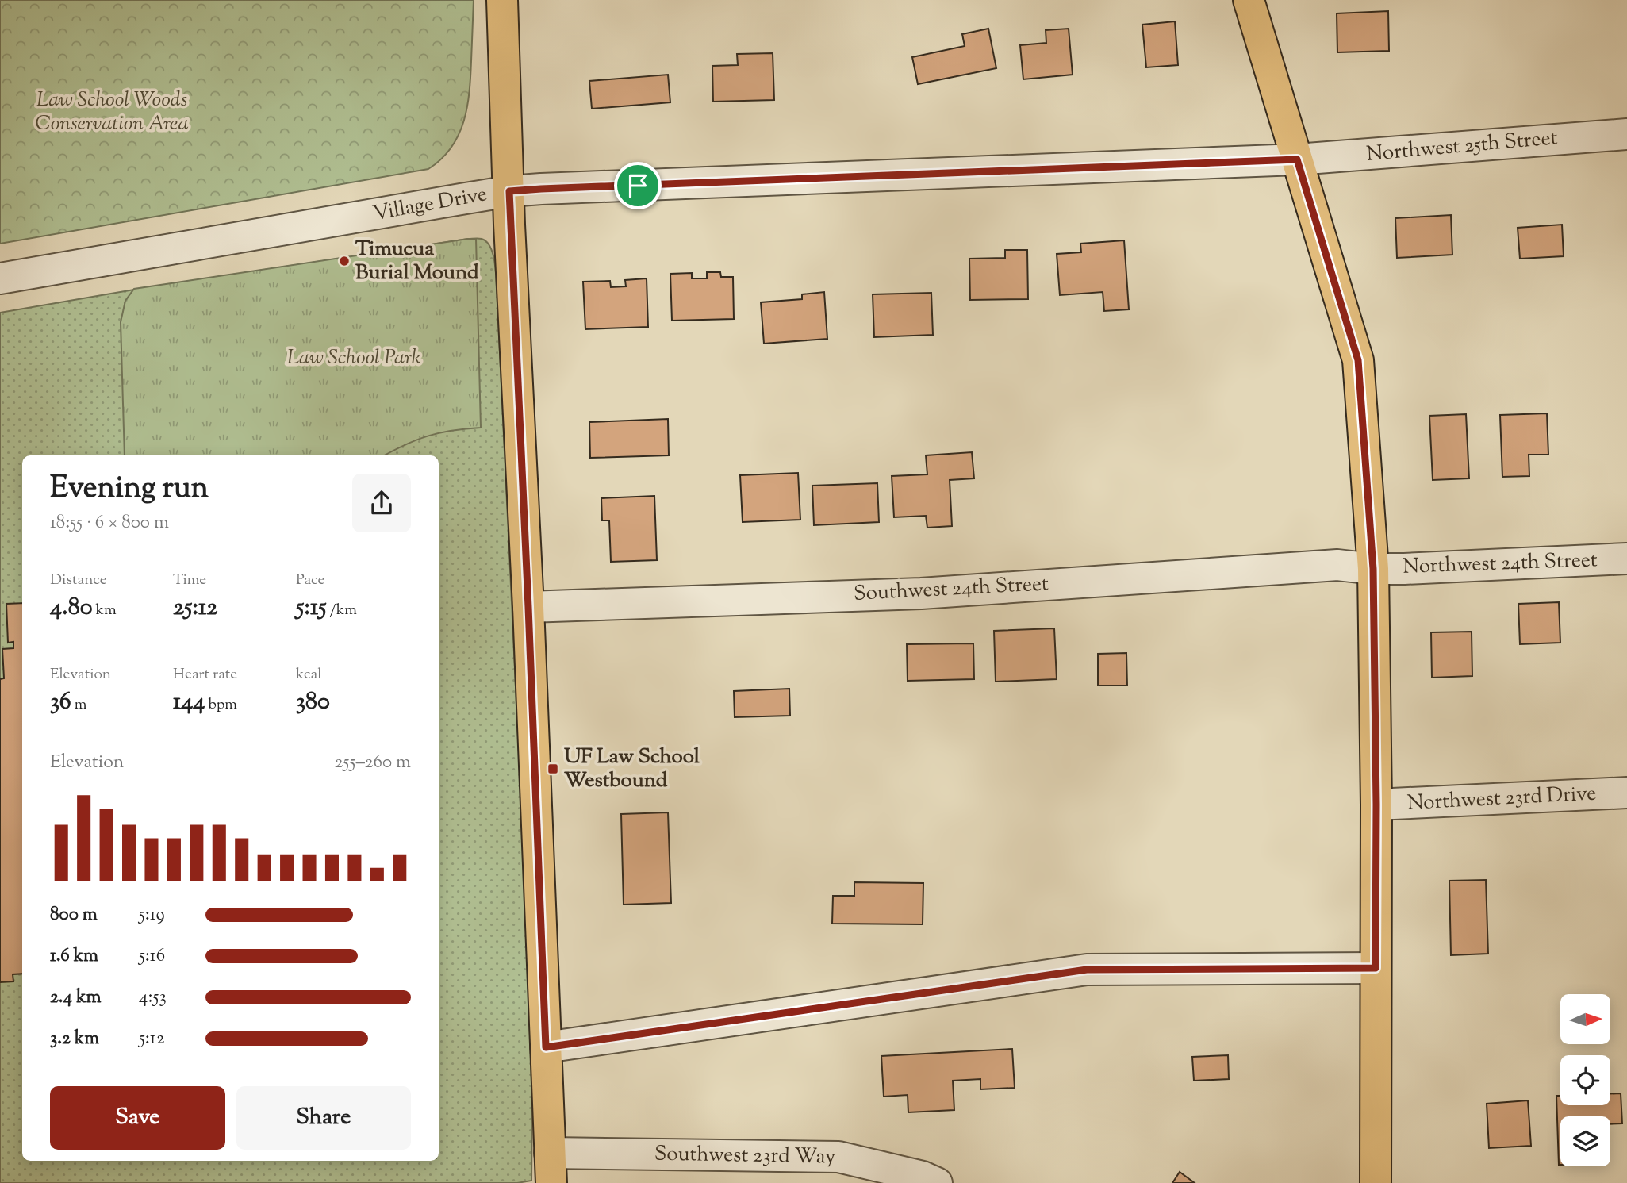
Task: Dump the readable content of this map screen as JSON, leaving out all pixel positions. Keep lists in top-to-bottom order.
{
  "streets": {
    "street": [
      "Northwest 25th Street",
      "Village Drive",
      "Northwest 24th Street",
      "Southwest 24th Street",
      "Northwest 23rd Drive",
      "Southwest 23rd Way"
    ]
  },
  "crossings": [
    ["Northwest 25th Street", "Village Drive"],
    ["Northwest 24th Street", "Southwest 24th Street"]
  ],
  "parks": ["Law School Woods Conservation Area", "Law School Park"],
  "places": {
    "other": ["Timucua Burial Mound"],
    "transit": ["UF Law School Westbound"]
  },
  "north": "right",
  "page": {
    "heading": ["Evening run", "18:55 · 6 × 800 m"],
    "stats": [
      ["Distance", "4.80 km"],
      ["Time", "25:12"],
      ["Pace", "5:15 /km"],
      ["Elevation", "36 m"],
      ["Heart rate", "144 bpm"],
      ["kcal", "380"]
    ],
    "chart": ["Elevation", "255–260 m"],
    "list": [
      {
        "name": "800 m",
        "note": "5:19"
      },
      {
        "name": "1.6 km",
        "note": "5:16"
      },
      {
        "name": "2.4 km",
        "note": "4:53"
      },
      {
        "name": "3.2 km",
        "note": "5:12"
      }
    ],
    "buttons": ["Save", "Share"]
  }
}
